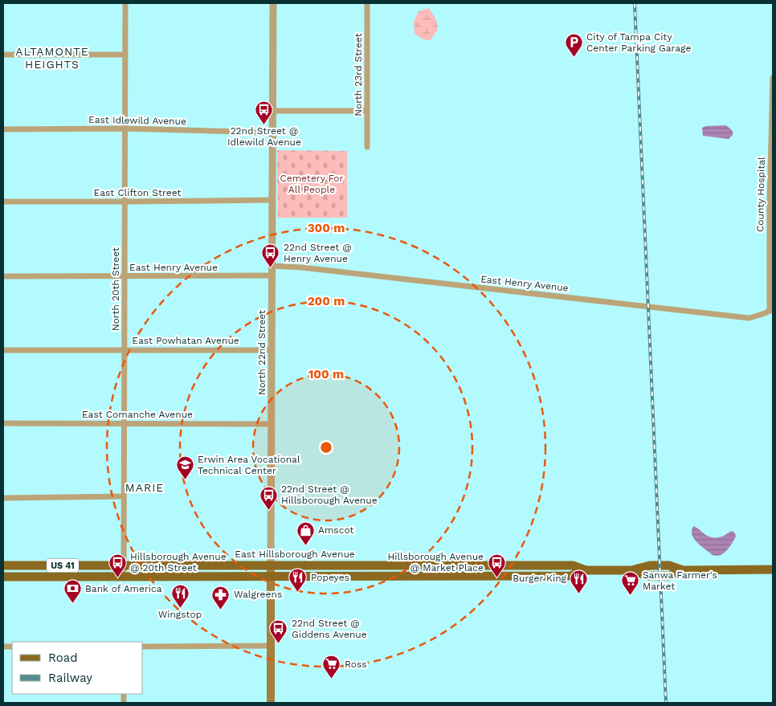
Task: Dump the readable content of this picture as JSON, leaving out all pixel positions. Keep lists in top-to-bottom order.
{
  "streets": {
    "main road": ["North 22nd Street", "East Hillsborough Avenue", "US 41"],
    "street": [
      "North 23rd Street",
      "East Idlewild Avenue",
      "East Clifton Street",
      "County Hospital",
      "East Henry Avenue",
      "North 20th Street",
      "East Powhatan Avenue",
      "East Comanche Avenue"
    ]
  },
  "crossings": [
    ["East Idlewild Avenue", "North 20th Street"],
    ["East Idlewild Avenue", "North 22nd Street"],
    ["East Clifton Street", "North 20th Street"],
    ["East Clifton Street", "North 22nd Street"],
    ["County Hospital", "East Henry Avenue"],
    ["East Henry Avenue", "North 20th Street"],
    ["East Henry Avenue", "North 22nd Street"],
    ["North 20th Street", "East Powhatan Avenue"],
    ["North 20th Street", "East Comanche Avenue"],
    ["North 20th Street", "East Hillsborough Avenue"],
    ["East Powhatan Avenue", "North 22nd Street"],
    ["North 22nd Street", "East Comanche Avenue"],
    ["North 22nd Street", "East Hillsborough Avenue"]
  ],
  "districts": ["ALTAMONTE HEIGHTS", "MARIE"],
  "parks": ["Cemetery For All People"],
  "places": {
    "parking": ["City of Tampa City Center Parking Garage"],
    "bus stop": [
      "22nd Street @ Idlewild Avenue",
      "22nd Street @ Henry Avenue",
      "22nd Street @ Hillsborough Avenue",
      "Hillsborough Avenue @ 20th Street",
      "Hillsborough Avenue @ Market Place",
      "22nd Street @ Giddens Avenue"
    ],
    "school or university": ["Erwin Area Vocational Technical Center"],
    "shop": ["Amscot"],
    "restaurant": ["Popeyes", "Burger King", "Wingstop"],
    "supermarket": ["Sanwa Farmer's Market", "Ross"],
    "bank": ["Bank of America"],
    "pharmacy": ["Walgreens"]
  },
  "legend": ["Road", "Railway"],
  "rings": ["300 m", "200 m", "100 m"]
}
